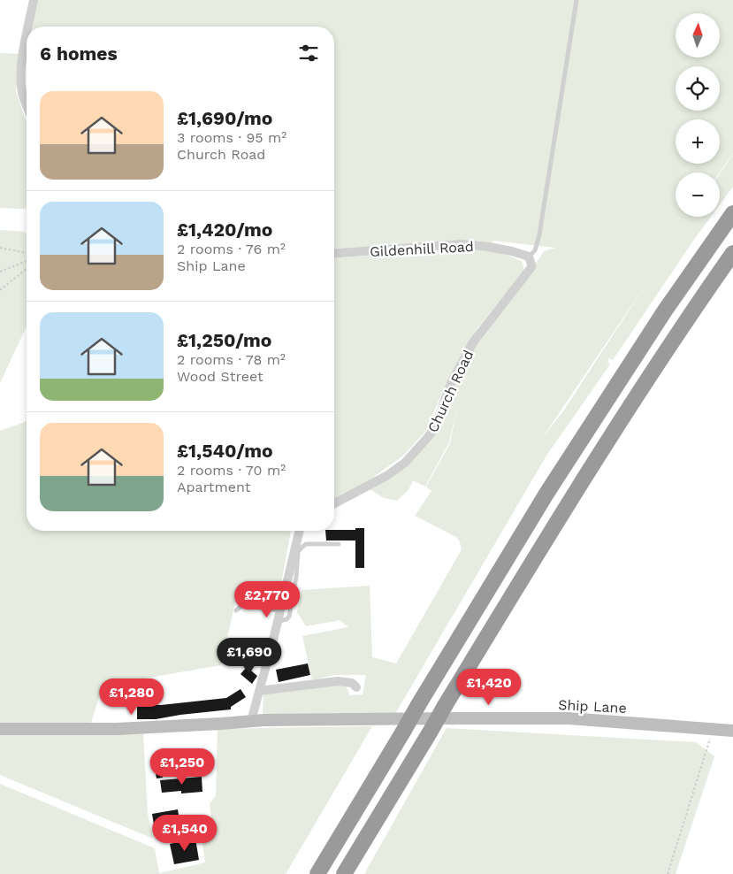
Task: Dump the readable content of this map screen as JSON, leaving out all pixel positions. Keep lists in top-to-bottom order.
{
  "streets": {
    "street": ["Gildenhill Road", "Church Road", "Ship Lane"]
  },
  "crossings": [
    ["Gildenhill Road", "Church Road"]
  ],
  "north": "top",
  "page": {
    "map_buttons": ["+", "−"],
    "heading": "6 homes",
    "list": [
      {
        "name": "£1,690/mo",
        "note": "3 rooms · 95 m² · Church Road"
      },
      {
        "name": "£1,420/mo",
        "note": "2 rooms · 76 m² · Ship Lane"
      },
      {
        "name": "£1,250/mo",
        "note": "2 rooms · 78 m² · Wood Street"
      },
      {
        "name": "£1,540/mo",
        "note": "2 rooms · 70 m² · Apartment"
      }
    ],
    "price": [
      "£2,770",
      "£1,690",
      "£1,420",
      "£1,280",
      "£1,250",
      "£1,540"
    ]
  }
}
